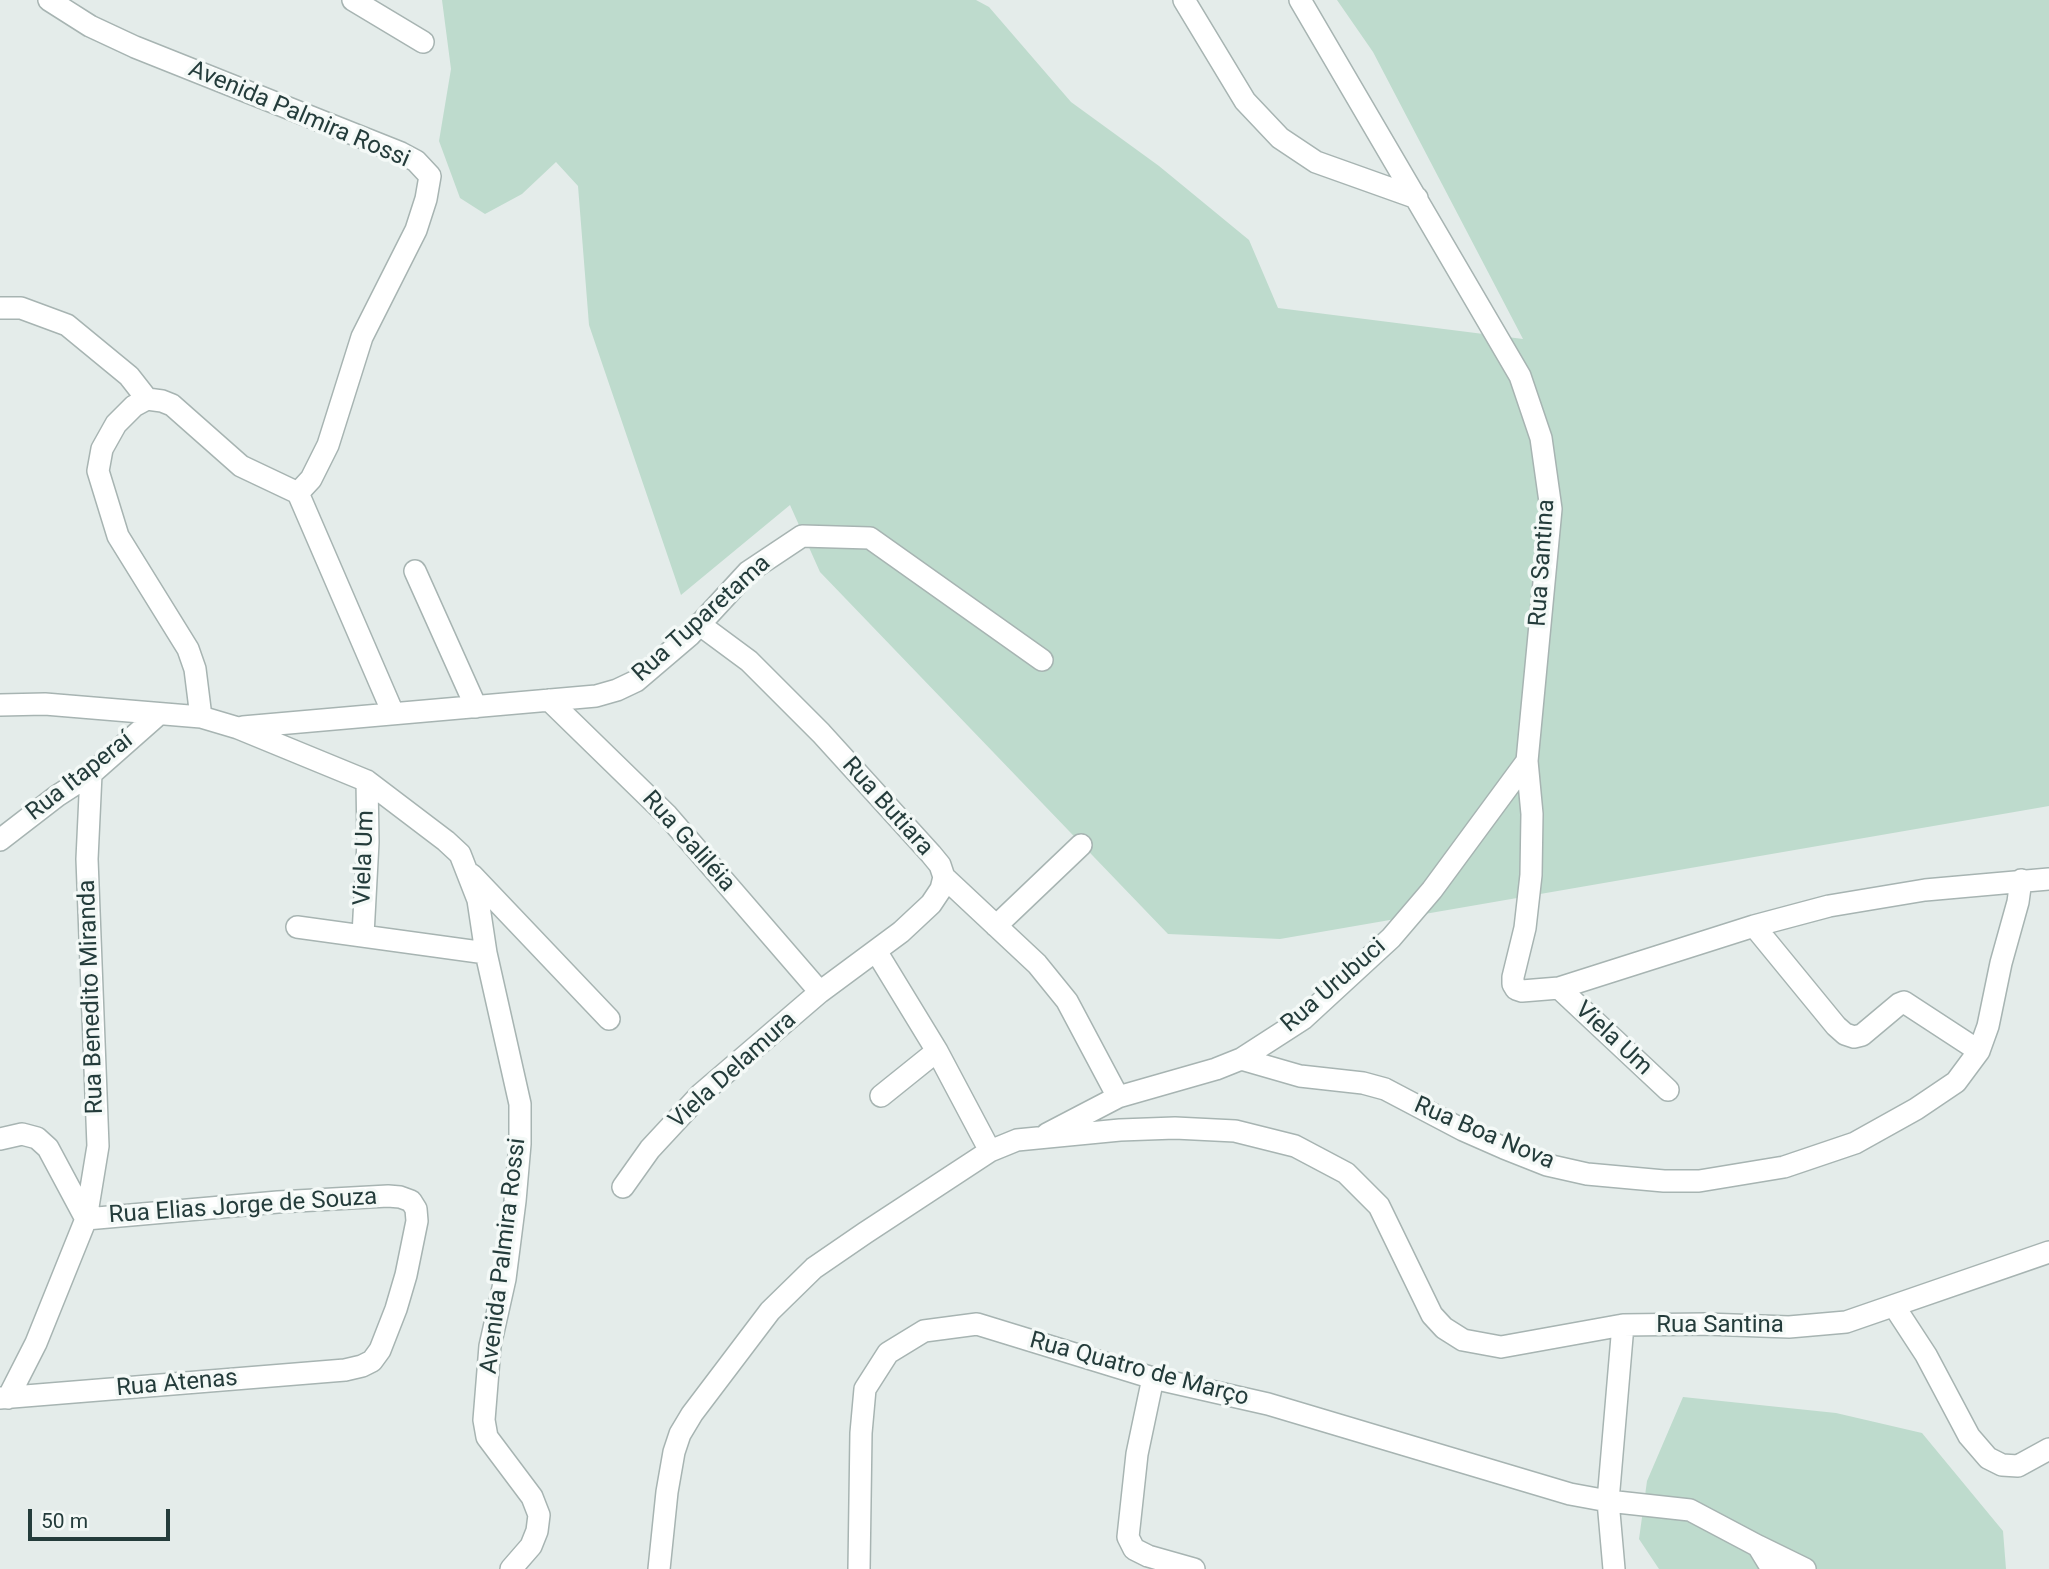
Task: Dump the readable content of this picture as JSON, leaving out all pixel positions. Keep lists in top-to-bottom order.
{
  "streets": {
    "street": [
      "Avenida Palmira Rossi",
      "Rua Santina",
      "Rua Tuparetama",
      "Rua Itaperaí",
      "Rua Butiara",
      "Rua Galiléia",
      "Viela Um",
      "Rua Urubuci",
      "Rua Benedito Miranda",
      "Viela Delamura",
      "Rua Boa Nova",
      "Rua Elias Jorge de Souza",
      "Rua Quatro de Março",
      "Rua Atenas"
    ]
  },
  "crossings": [
    ["Avenida Palmira Rossi", "Rua Tuparetama"],
    ["Avenida Palmira Rossi", "Rua Itaperaí"],
    ["Avenida Palmira Rossi", "Viela Um"],
    ["Rua Santina", "Viela Um"],
    ["Rua Santina", "Rua Urubuci"],
    ["Rua Santina", "Rua Quatro de Março"],
    ["Rua Tuparetama", "Rua Butiara"],
    ["Rua Tuparetama", "Rua Galiléia"],
    ["Rua Itaperaí", "Rua Benedito Miranda"],
    ["Rua Butiara", "Rua Galiléia"],
    ["Rua Butiara", "Viela Delamura"],
    ["Rua Galiléia", "Viela Delamura"],
    ["Rua Urubuci", "Rua Boa Nova"],
    ["Rua Benedito Miranda", "Rua Elias Jorge de Souza"],
    ["Rua Benedito Miranda", "Rua Atenas"],
    ["Rua Elias Jorge de Souza", "Rua Atenas"]
  ],
  "scale_bar": "50 m"
}
